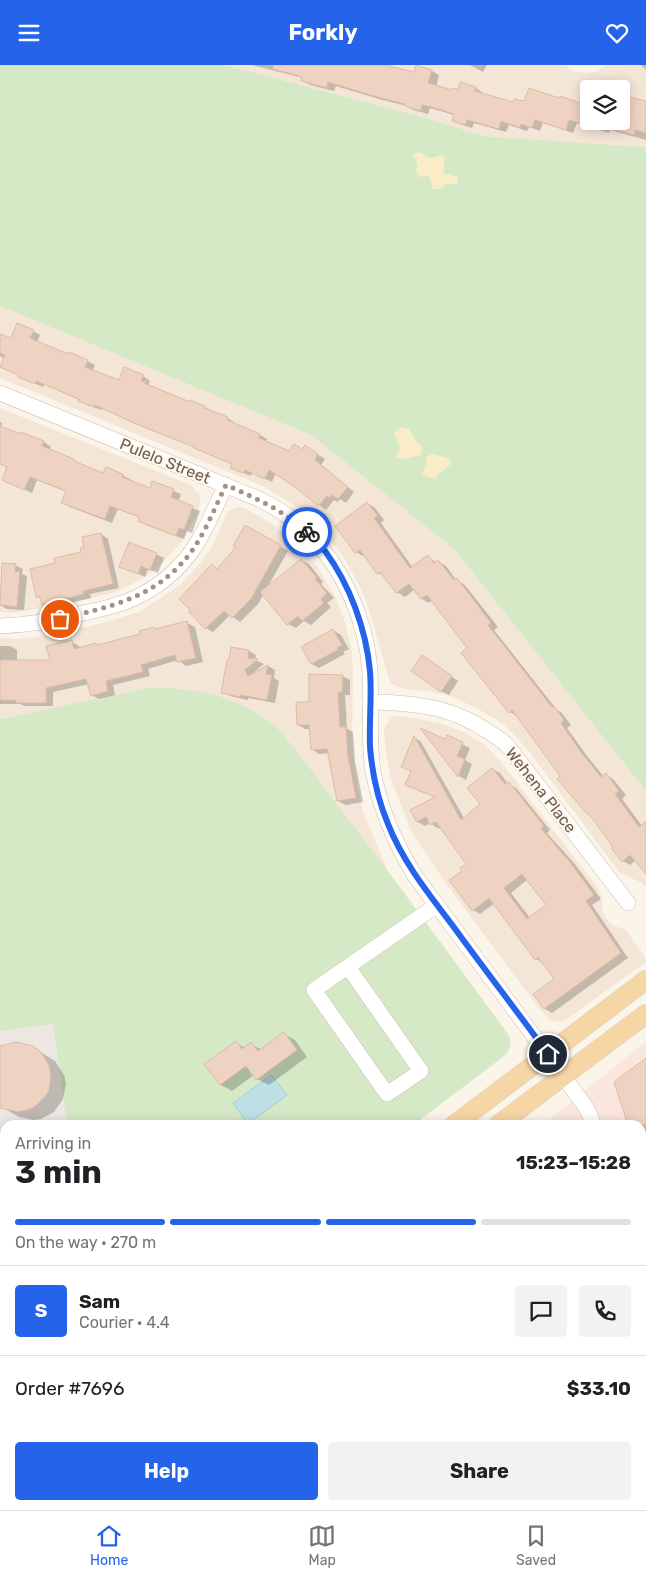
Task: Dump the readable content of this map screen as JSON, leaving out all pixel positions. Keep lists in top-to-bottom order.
{
  "streets": {
    "street": ["Pulelo Street", "Wehena Place"]
  },
  "crossings": [
    ["Pulelo Street", "Wehena Place"]
  ],
  "page": {
    "header": "Forkly",
    "heading": ["3 min", "Arriving in", "15:23–15:28"],
    "panel": [
      "Sam",
      "Courier · 4.4",
      "Order #7696",
      "$33.10"
    ],
    "bar": "On the way · 270 m",
    "round": "S",
    "buttons": ["Help", "Share"],
    "tabs": ["Home", "Map", "Saved"]
  }
}
